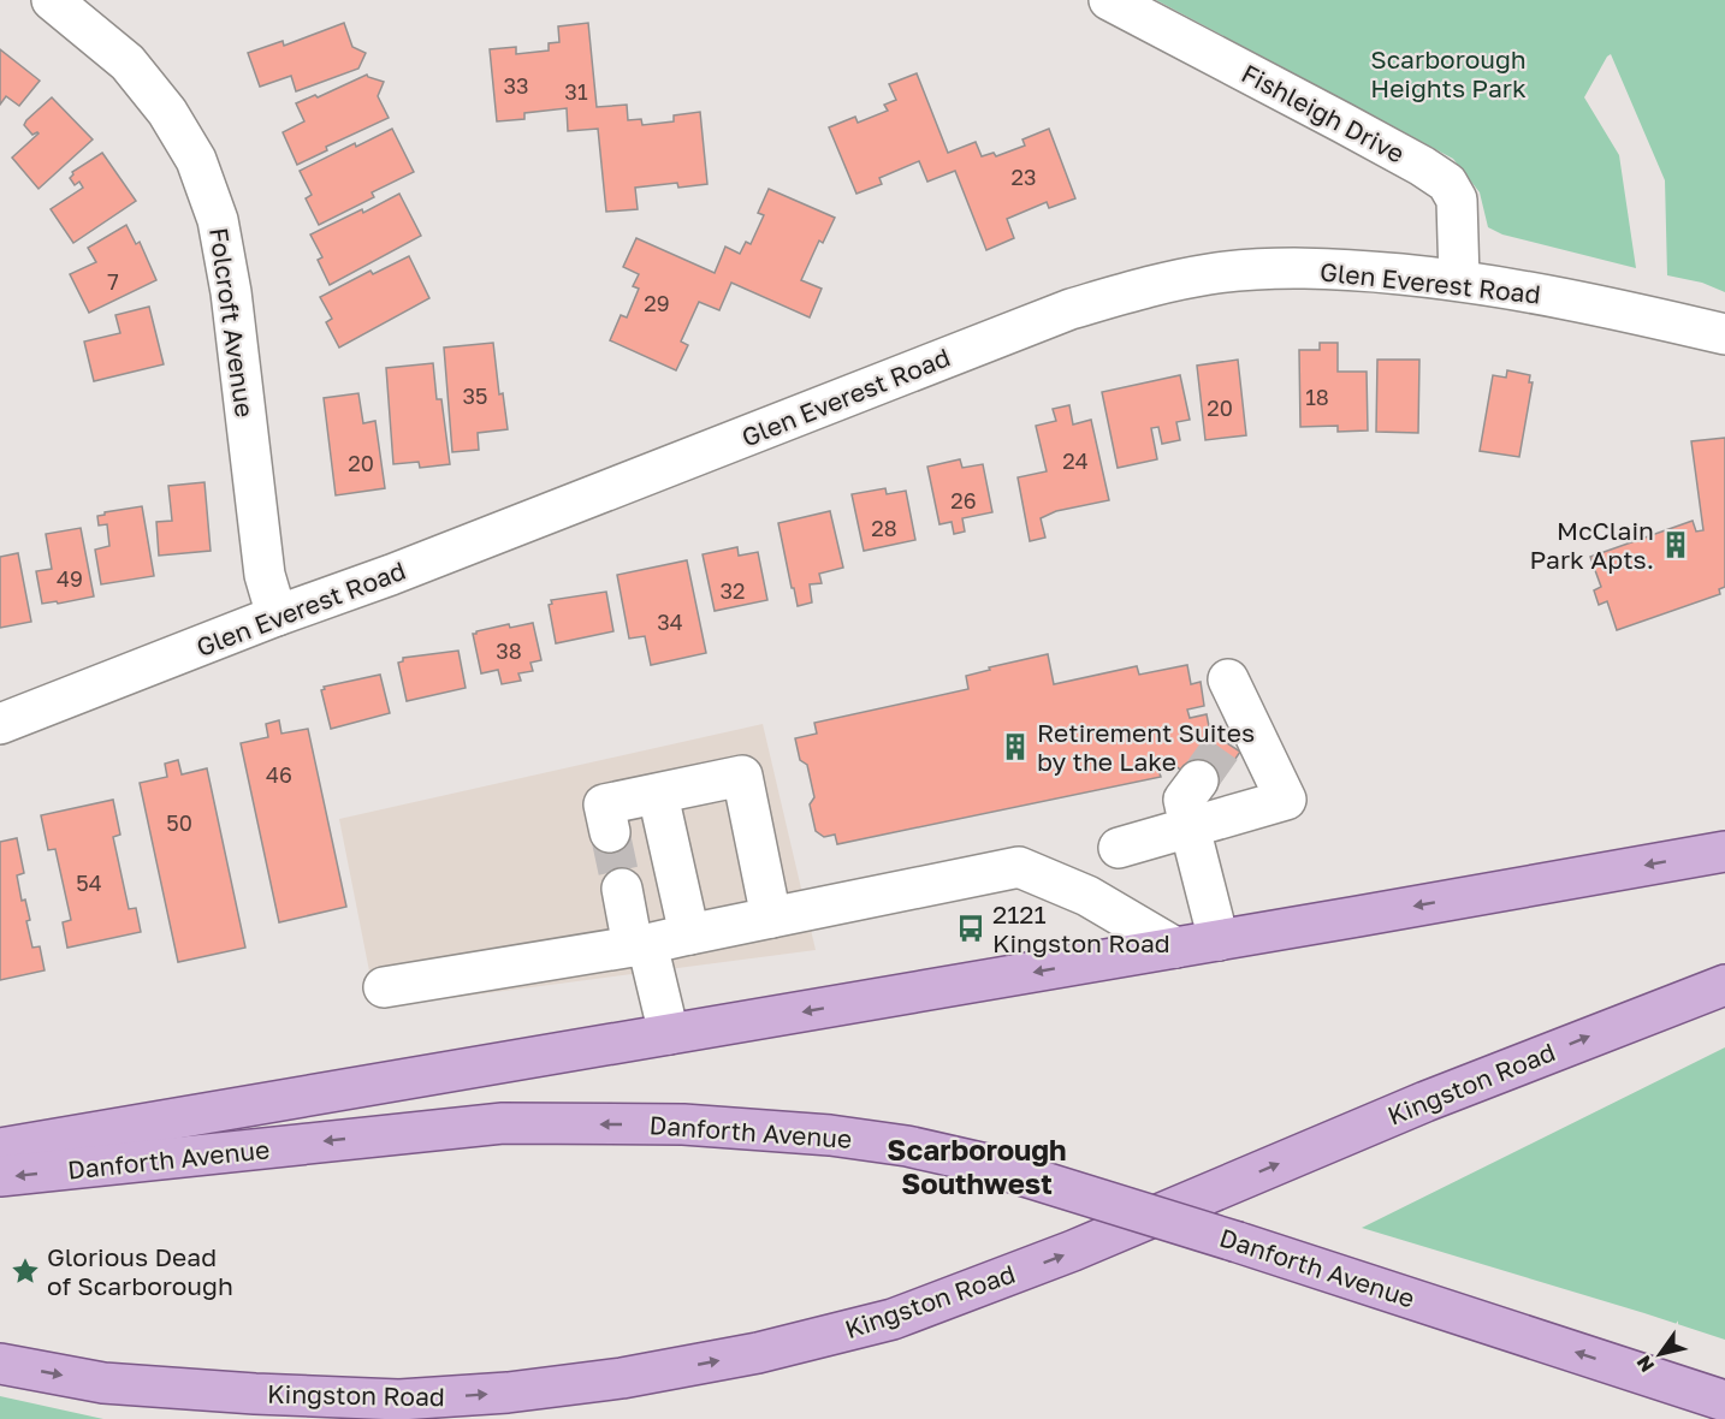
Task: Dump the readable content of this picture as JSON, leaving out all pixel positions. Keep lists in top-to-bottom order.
{
  "streets": {
    "main road": ["Kingston Road", "Danforth Avenue"],
    "street": ["Fishleigh Drive", "Glen Everest Road", "Folcroft Avenue"]
  },
  "crossings": [
    ["Fishleigh Drive", "Glen Everest Road"],
    ["Glen Everest Road", "Folcroft Avenue"]
  ],
  "districts": ["Scarborough Southwest"],
  "parks": ["Scarborough Heights Park"],
  "places": {
    "building": ["McClain Park Apts.", "Retirement Suites by the Lake"],
    "bus stop": ["2121 Kingston Road"],
    "place": ["Glorious Dead of Scarborough"]
  },
  "house_numbers": [
    "33",
    "31",
    "23",
    "7",
    "29",
    "35",
    "18",
    "20",
    "24",
    "20",
    "26",
    "28",
    "49",
    "32",
    "34",
    "38",
    "46",
    "50",
    "54"
  ],
  "north": "bottom left"
}
